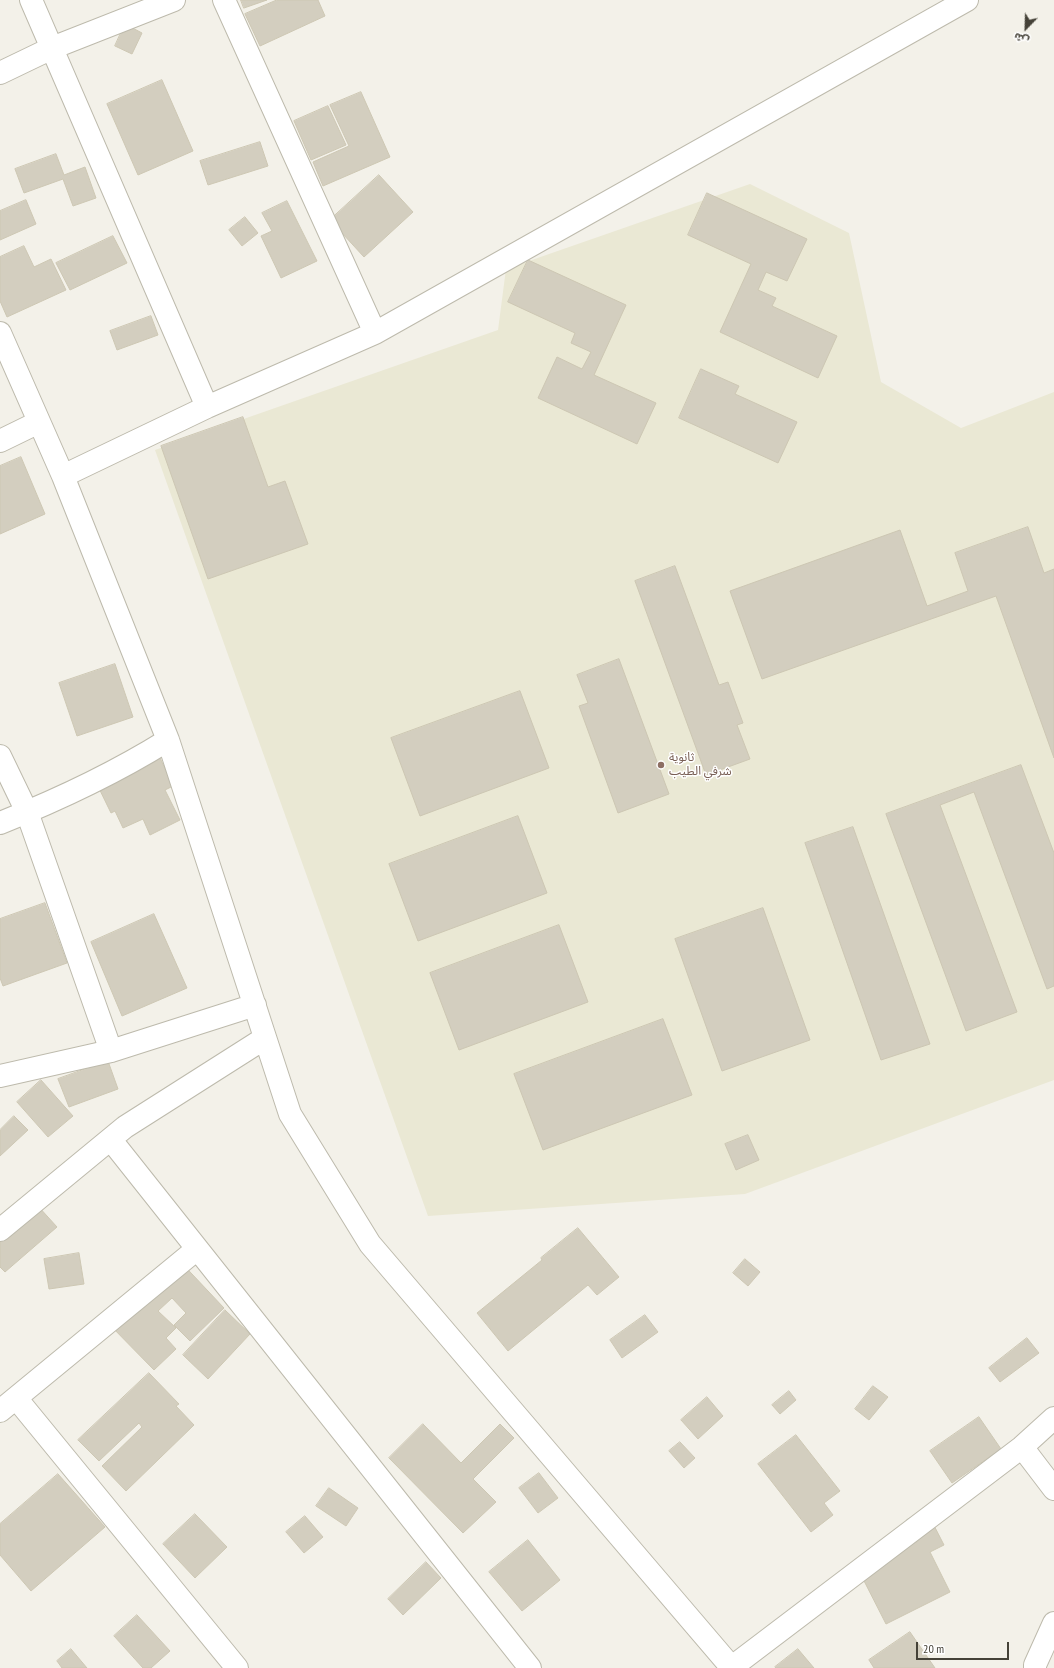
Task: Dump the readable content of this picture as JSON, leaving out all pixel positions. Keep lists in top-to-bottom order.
{
  "places": ["ثانوية شرفي الطيب"],
  "scale_bar": "20 m",
  "north": "bottom left"
}
